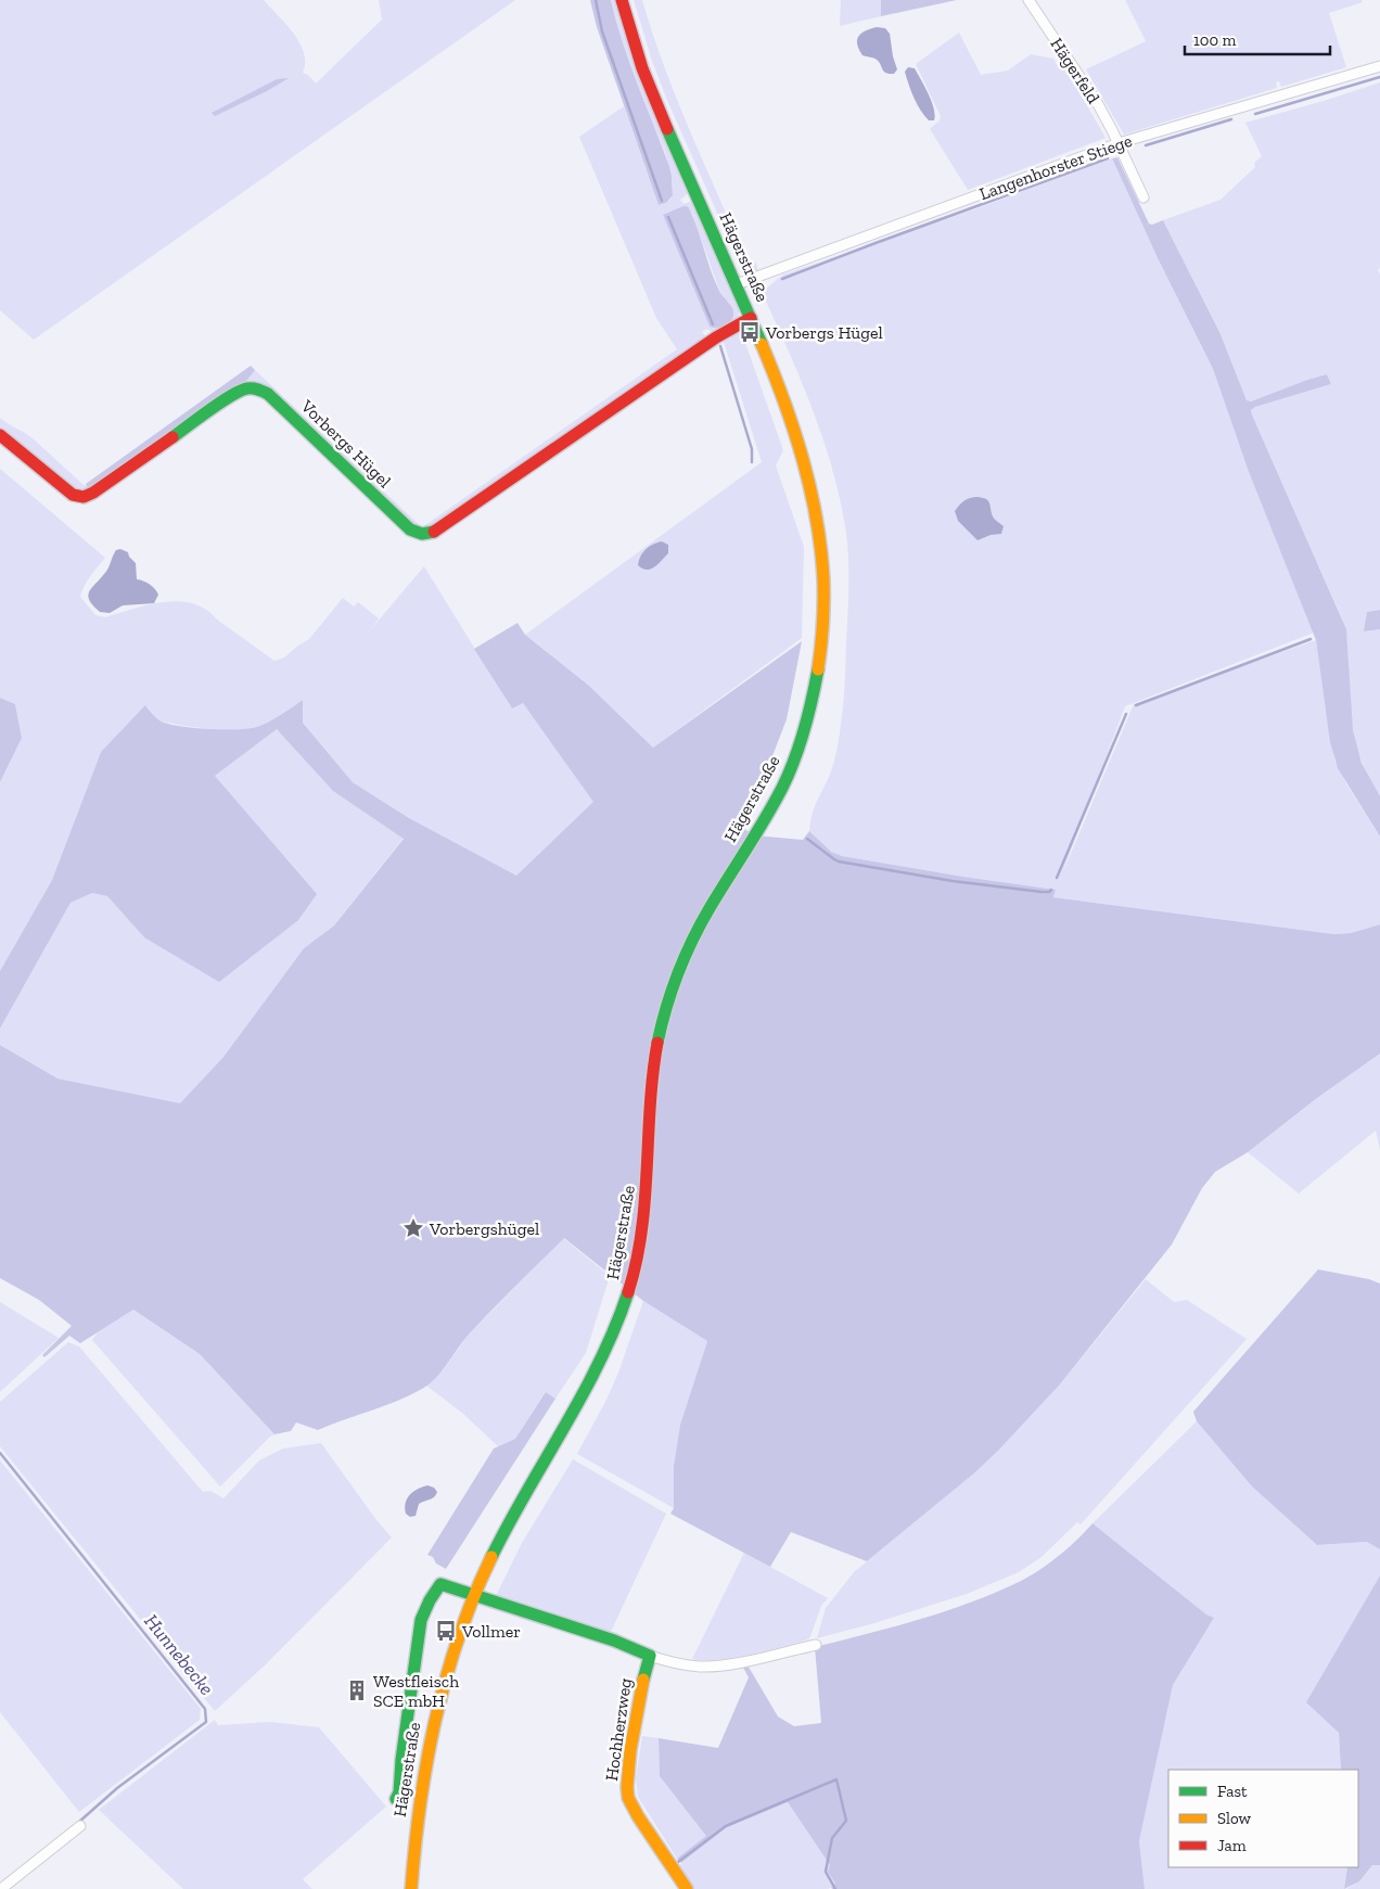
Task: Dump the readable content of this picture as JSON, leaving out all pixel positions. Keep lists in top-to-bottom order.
{
  "streets": {
    "main road": ["Hägerstraße", "Vorbergs Hügel", "Hochherzweg"],
    "street": ["Hägerfeld", "Langenhorster Stiege"]
  },
  "crossings": [
    ["Hägerfeld", "Langenhorster Stiege"],
    ["Langenhorster Stiege", "Hägerstraße"],
    ["Hägerstraße", "Vorbergs Hügel"]
  ],
  "water": ["Hunnebecke"],
  "places": {
    "bus stop": ["Vorbergs Hügel", "Vollmer"],
    "place": ["Vorbergshügel"],
    "building": ["Westfleisch SCE mbH"]
  },
  "legend": ["Fast", "Slow", "Jam"],
  "scale_bar": "100 m"
}
